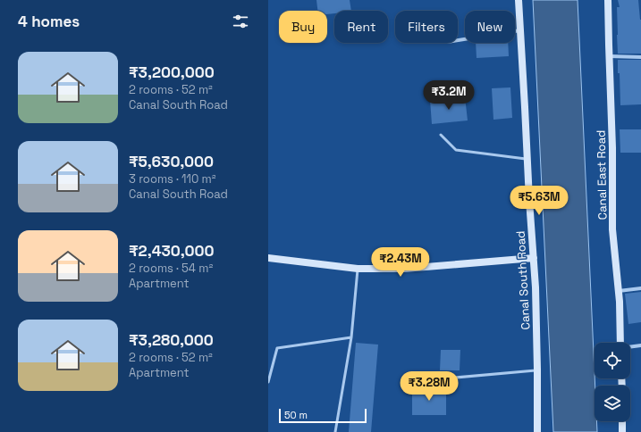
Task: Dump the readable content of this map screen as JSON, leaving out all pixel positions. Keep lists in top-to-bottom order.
{
  "streets": {
    "street": ["Canal East Road", "Canal South Road"]
  },
  "scale_bar": "50 m",
  "page": {
    "heading": "4 homes",
    "chip": [
      "Buy",
      "Rent",
      "Filters",
      "New"
    ],
    "list": [
      {
        "name": "₹3,200,000",
        "note": "2 rooms · 52 m² · Canal South Road"
      },
      {
        "name": "₹5,630,000",
        "note": "3 rooms · 110 m² · Canal South Road"
      },
      {
        "name": "₹2,430,000",
        "note": "2 rooms · 54 m² · Apartment"
      },
      {
        "name": "₹3,280,000",
        "note": "2 rooms · 52 m² · Apartment"
      }
    ],
    "price": [
      "₹3.2M",
      "₹5.63M",
      "₹2.43M",
      "₹3.28M"
    ],
    "scale": "50 m"
  }
}
